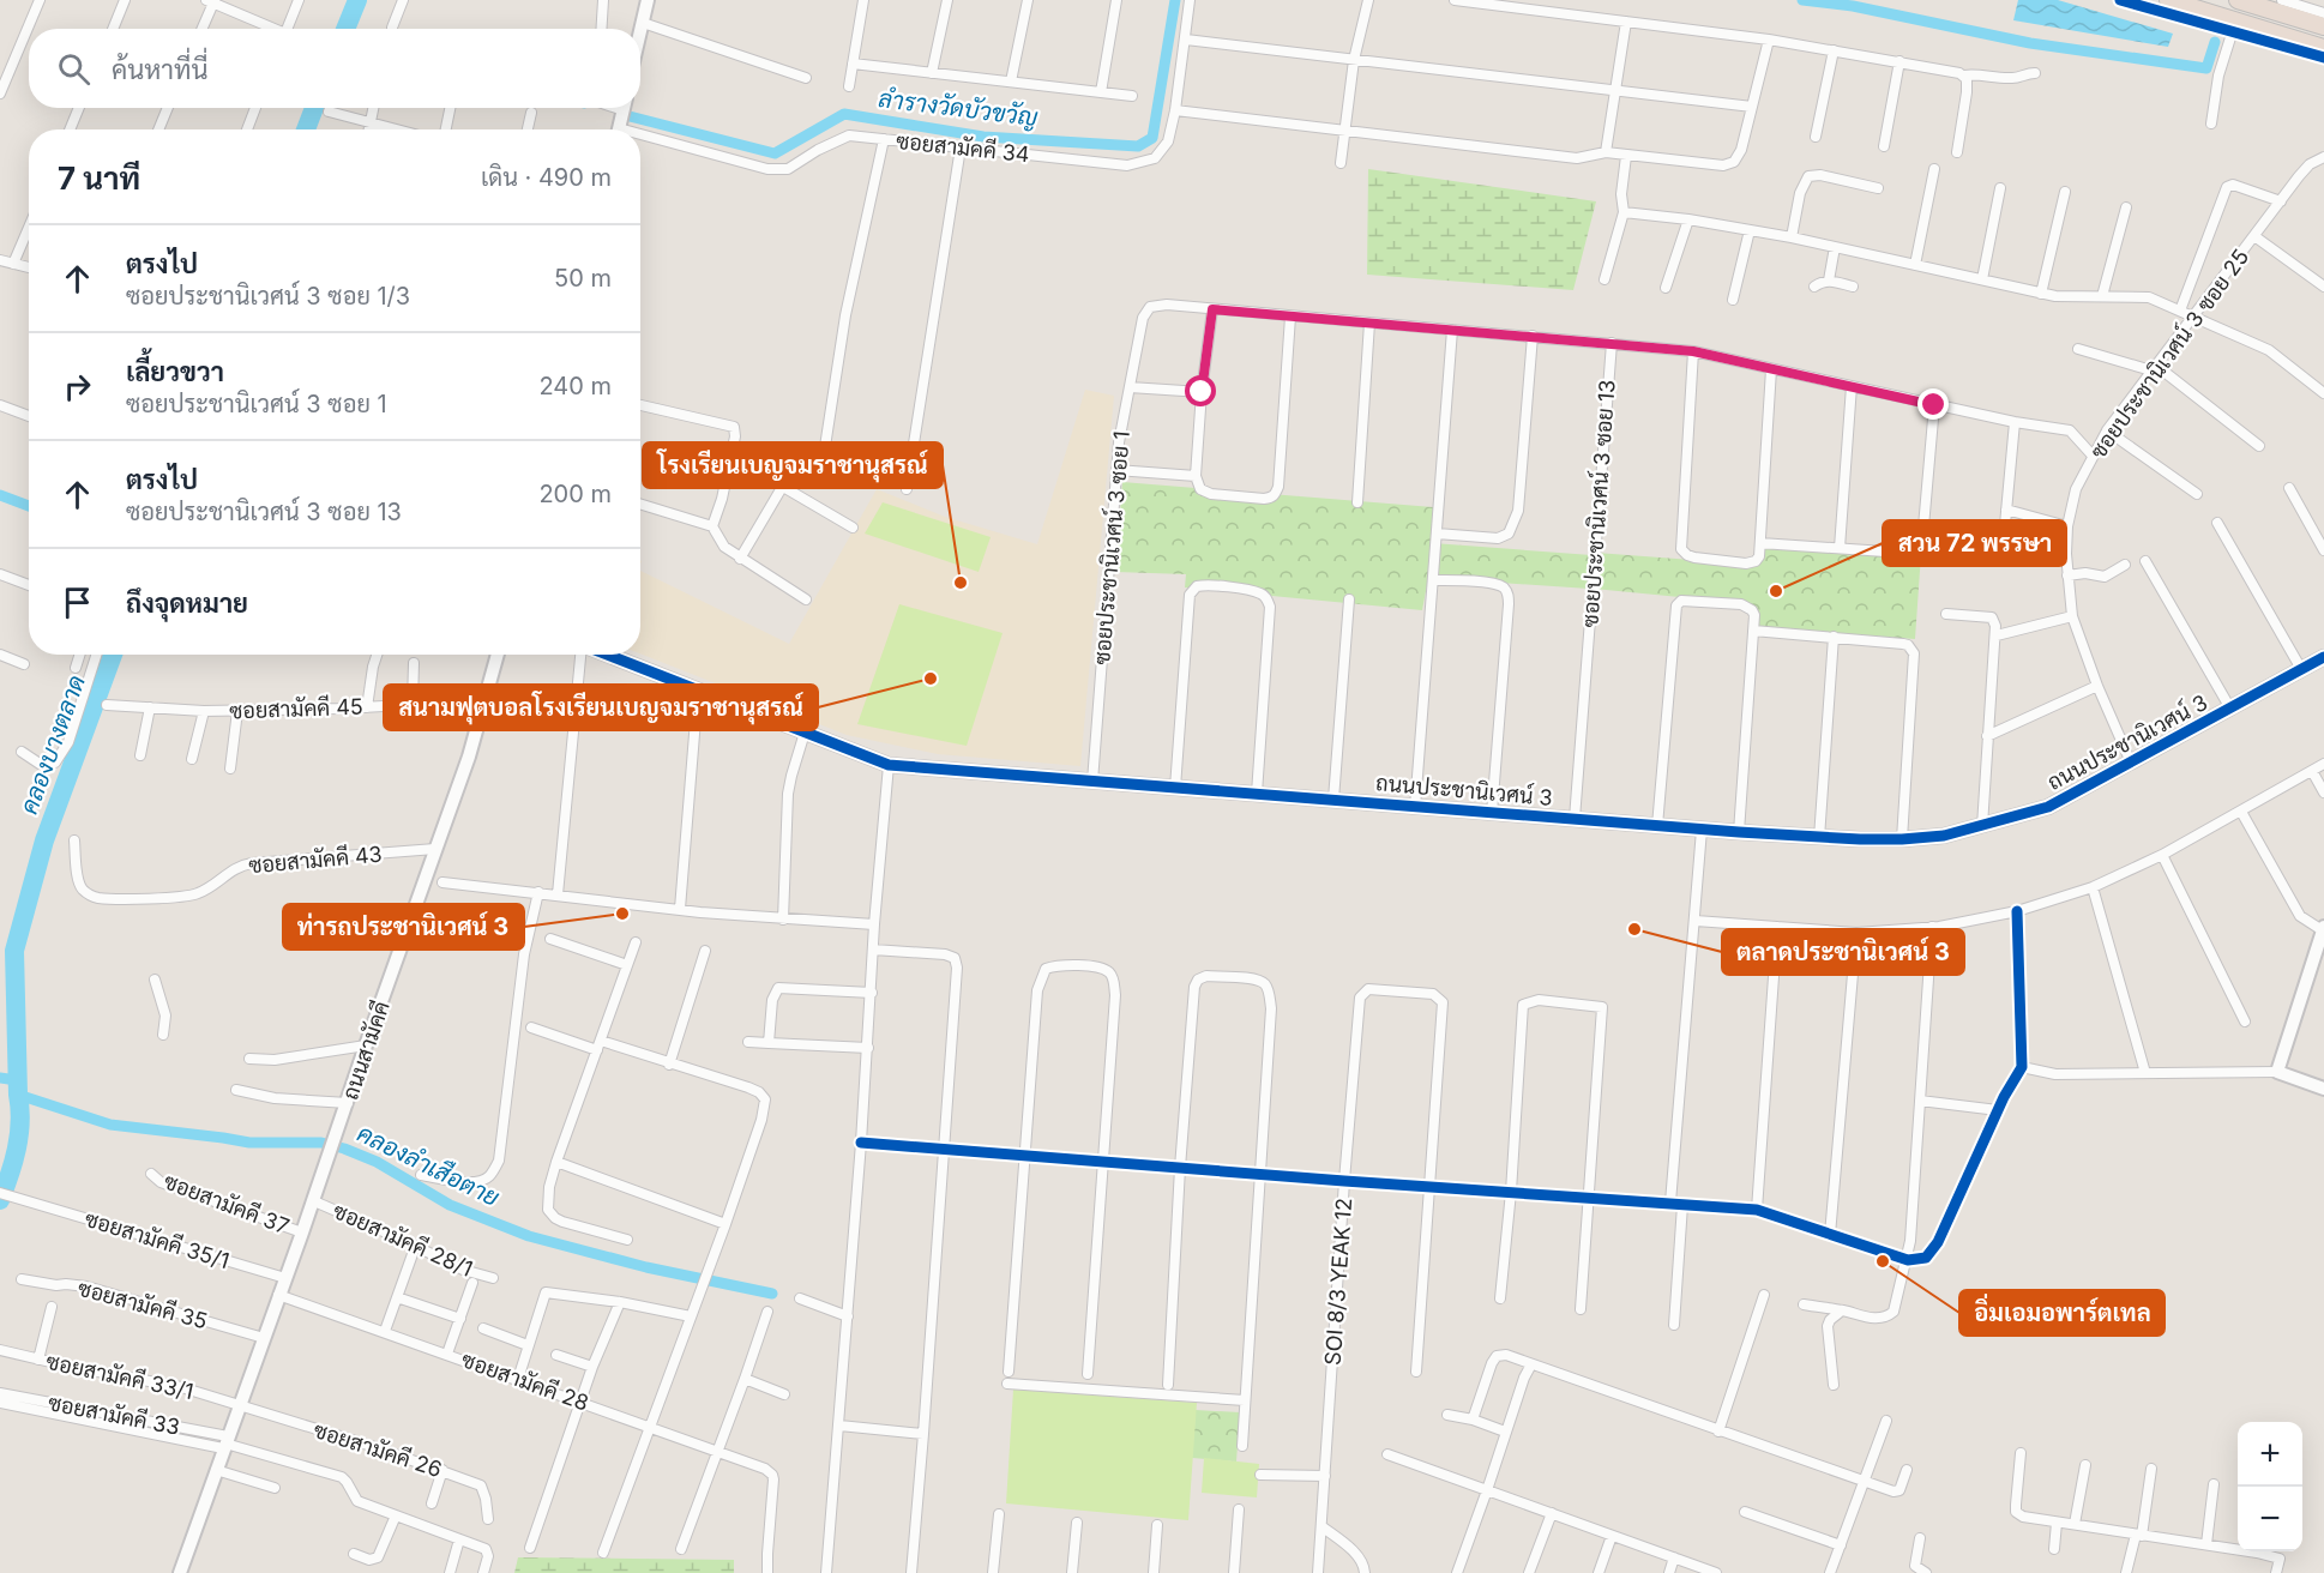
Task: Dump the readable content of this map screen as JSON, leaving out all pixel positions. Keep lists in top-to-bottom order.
{
  "streets": {
    "street": [
      "ซอยสามัคคี 34",
      "ซอยประชานิเวศน์ 3 ซอย 25",
      "ซอยประชานิเวศน์ 3 ซอย 13",
      "ซอยประชานิเวศน์ 3 ซอย 1",
      "ซอยสามัคคี 45",
      "ถนนประชานิเวศน์ 3",
      "ซอยสามัคคี 43",
      "ถนนสามัคคี",
      "ซอยสามัคคี 37",
      "ซอยสามัคคี 35/1",
      "ซอยสามัคคี 28/1",
      "SOI 8/3 YEAK 12",
      "ซอยสามัคคี 35",
      "ซอยสามัคคี 33/1",
      "ซอยสามัคคี 28",
      "ซอยสามัคคี 33",
      "ซอยสามัคคี 26"
    ]
  },
  "crossings": [
    ["ซอยประชานิเวศน์ 3 ซอย 25", "ถนนประชานิเวศน์ 3"],
    ["ซอยประชานิเวศน์ 3 ซอย 13", "ซอยประชานิเวศน์ 3 ซอย 1"],
    ["ซอยประชานิเวศน์ 3 ซอย 13", "ถนนประชานิเวศน์ 3"],
    ["ซอยประชานิเวศน์ 3 ซอย 1", "ถนนประชานิเวศน์ 3"],
    ["ซอยสามัคคี 45", "ถนนสามัคคี"],
    ["ซอยสามัคคี 43", "ถนนสามัคคี"],
    ["ถนนสามัคคี", "ซอยสามัคคี 37"],
    ["ถนนสามัคคี", "ซอยสามัคคี 35/1"],
    ["ถนนสามัคคี", "ซอยสามัคคี 28/1"],
    ["ถนนสามัคคี", "ซอยสามัคคี 35"],
    ["ถนนสามัคคี", "ซอยสามัคคี 33/1"],
    ["ถนนสามัคคี", "ซอยสามัคคี 28"],
    ["ถนนสามัคคี", "ซอยสามัคคี 33"],
    ["ถนนสามัคคี", "ซอยสามัคคี 26"],
    ["ซอยสามัคคี 33/1", "ซอยสามัคคี 26"]
  ],
  "water": ["ลำรางวัดบัวขวัญ", "คลองบางตลาด", "คลองลำเสือตาย"],
  "places": [
    "โรงเรียนเบญจมราชานุสรณ์",
    "สวน 72 พรรษา",
    "สนามฟุตบอลโรงเรียนเบญจมราชานุสรณ์",
    "ท่ารถประชานิเวศน์ 3",
    "ตลาดประชานิเวศน์ 3",
    "อิ่มเอมอพาร์ตเทล"
  ],
  "page": {
    "search": "ค้นหาที่นี่",
    "heading": ["7 นาที", "เดิน · 490 m"],
    "list": [
      ["ตรงไป", "ซอยประชานิเวศน์ 3 ซอย 1/3", "50 m"],
      ["เลี้ยวขวา", "ซอยประชานิเวศน์ 3 ซอย 1", "240 m"],
      ["ตรงไป", "ซอยประชานิเวศน์ 3 ซอย 13", "200 m"],
      "ถึงจุดหมาย"
    ],
    "map_buttons": ["+", "−"]
  }
}
